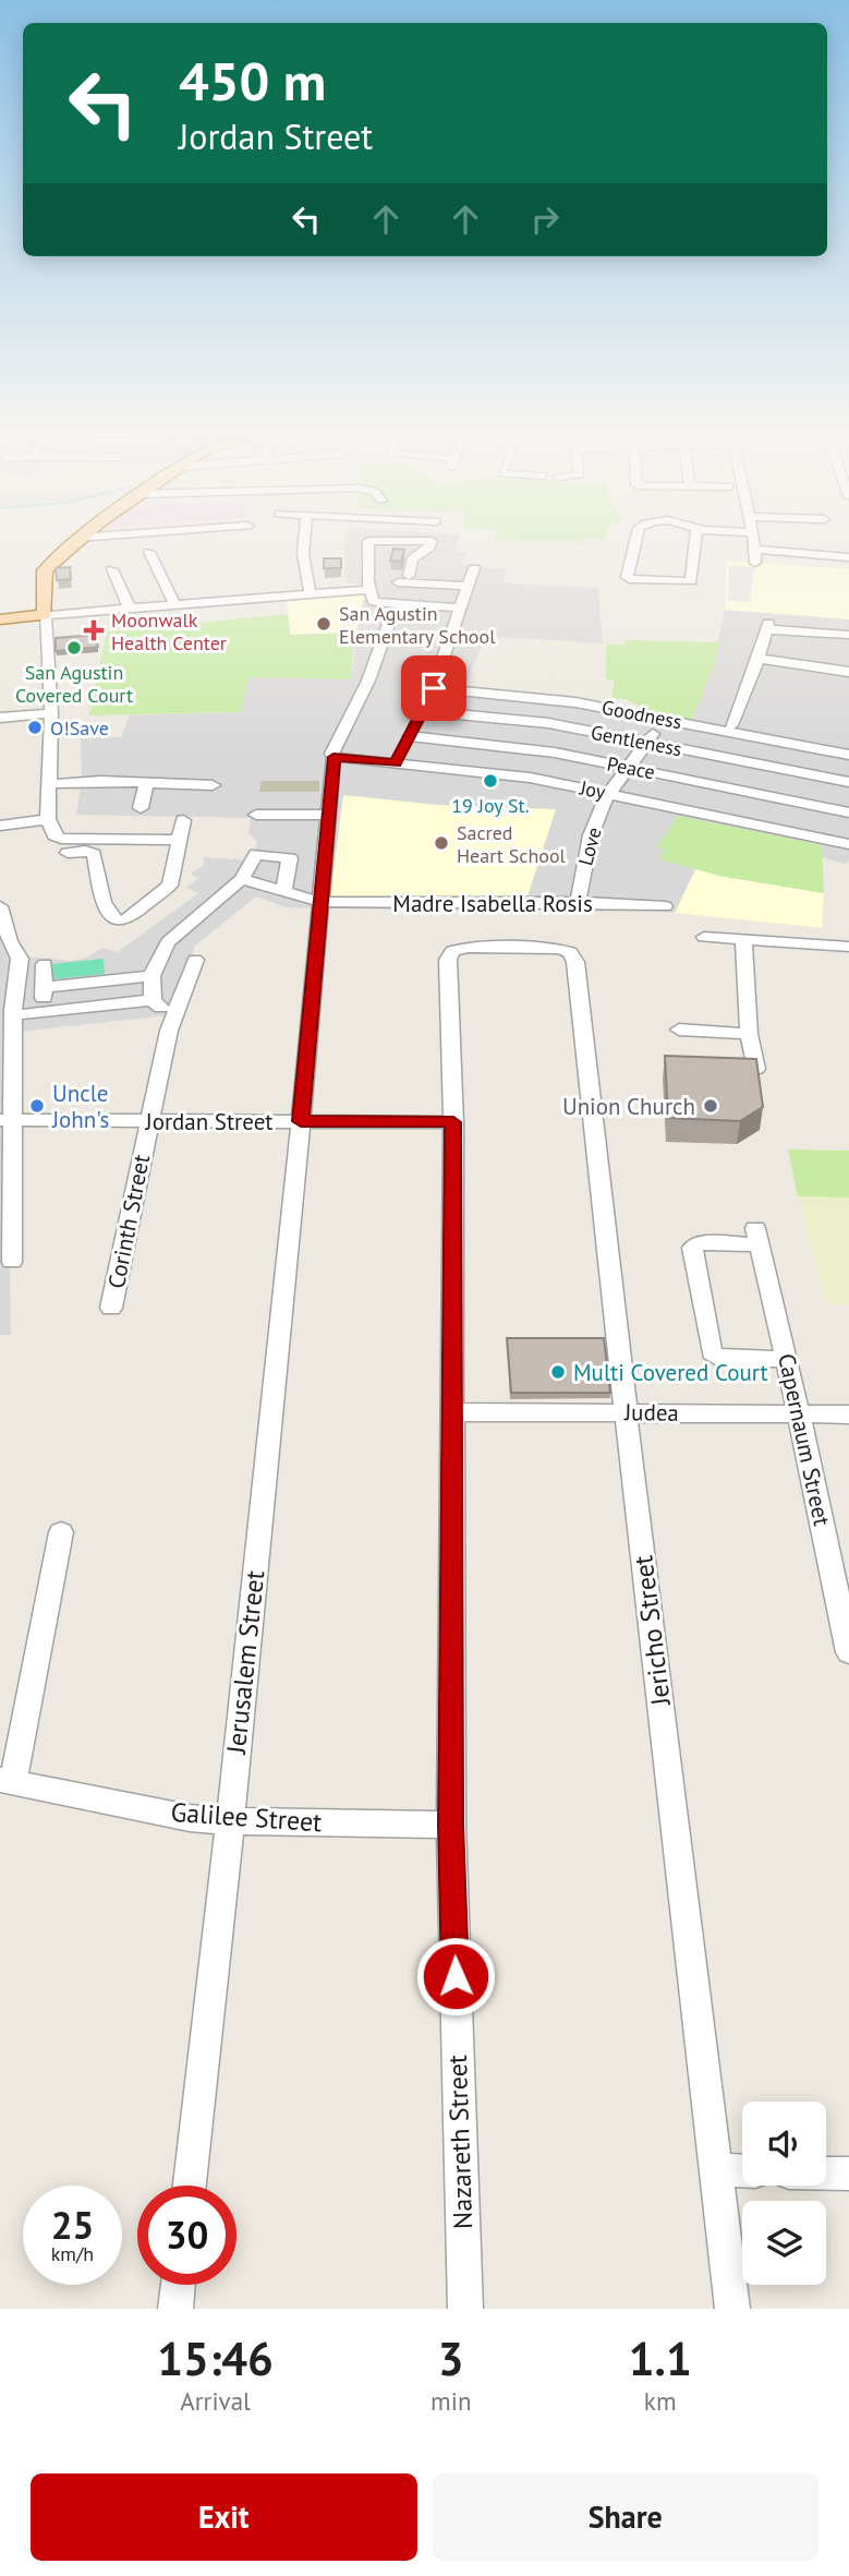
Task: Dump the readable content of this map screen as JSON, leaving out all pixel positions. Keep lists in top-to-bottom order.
{
  "streets": {
    "street": [
      "Goodness",
      "Gentleness",
      "Peace",
      "Joy",
      "Love",
      "Madre Isabella Rosis",
      "Jordan Street",
      "Corinth Street",
      "Judea",
      "Capernaum Street",
      "Jericho Street",
      "Jerusalem Street",
      "Galilee Street",
      "Nazareth Street"
    ]
  },
  "crossings": [
    ["Goodness", "Love"],
    ["Gentleness", "Love"],
    ["Peace", "Love"],
    ["Joy", "Love"],
    ["Joy", "Jerusalem Street"],
    ["Love", "Madre Isabella Rosis"],
    ["Madre Isabella Rosis", "Jerusalem Street"],
    ["Jordan Street", "Corinth Street"],
    ["Jordan Street", "Jerusalem Street"],
    ["Jordan Street", "Nazareth Street"],
    ["Judea", "Capernaum Street"],
    ["Judea", "Jericho Street"],
    ["Judea", "Nazareth Street"],
    ["Jericho Street", "Nazareth Street"],
    ["Jerusalem Street", "Galilee Street"],
    ["Galilee Street", "Nazareth Street"]
  ],
  "places": {
    "other": [
      "San Agustin Elementary School",
      "San Agustin Covered Court",
      "O!Save",
      "19 Joy St.",
      "Sacred Heart School",
      "Uncle John's",
      "Union Church",
      "Multi Covered Court"
    ],
    "health": ["Moonwalk Health Center"]
  },
  "page": {
    "turn": ["450 m", "Jordan Street"],
    "speed": "25 km/h",
    "limit": "30",
    "eta": [
      "15:46",
      "Arrival",
      "3",
      "min",
      "1.1",
      "km"
    ],
    "buttons": ["Exit", "Share"]
  }
}
